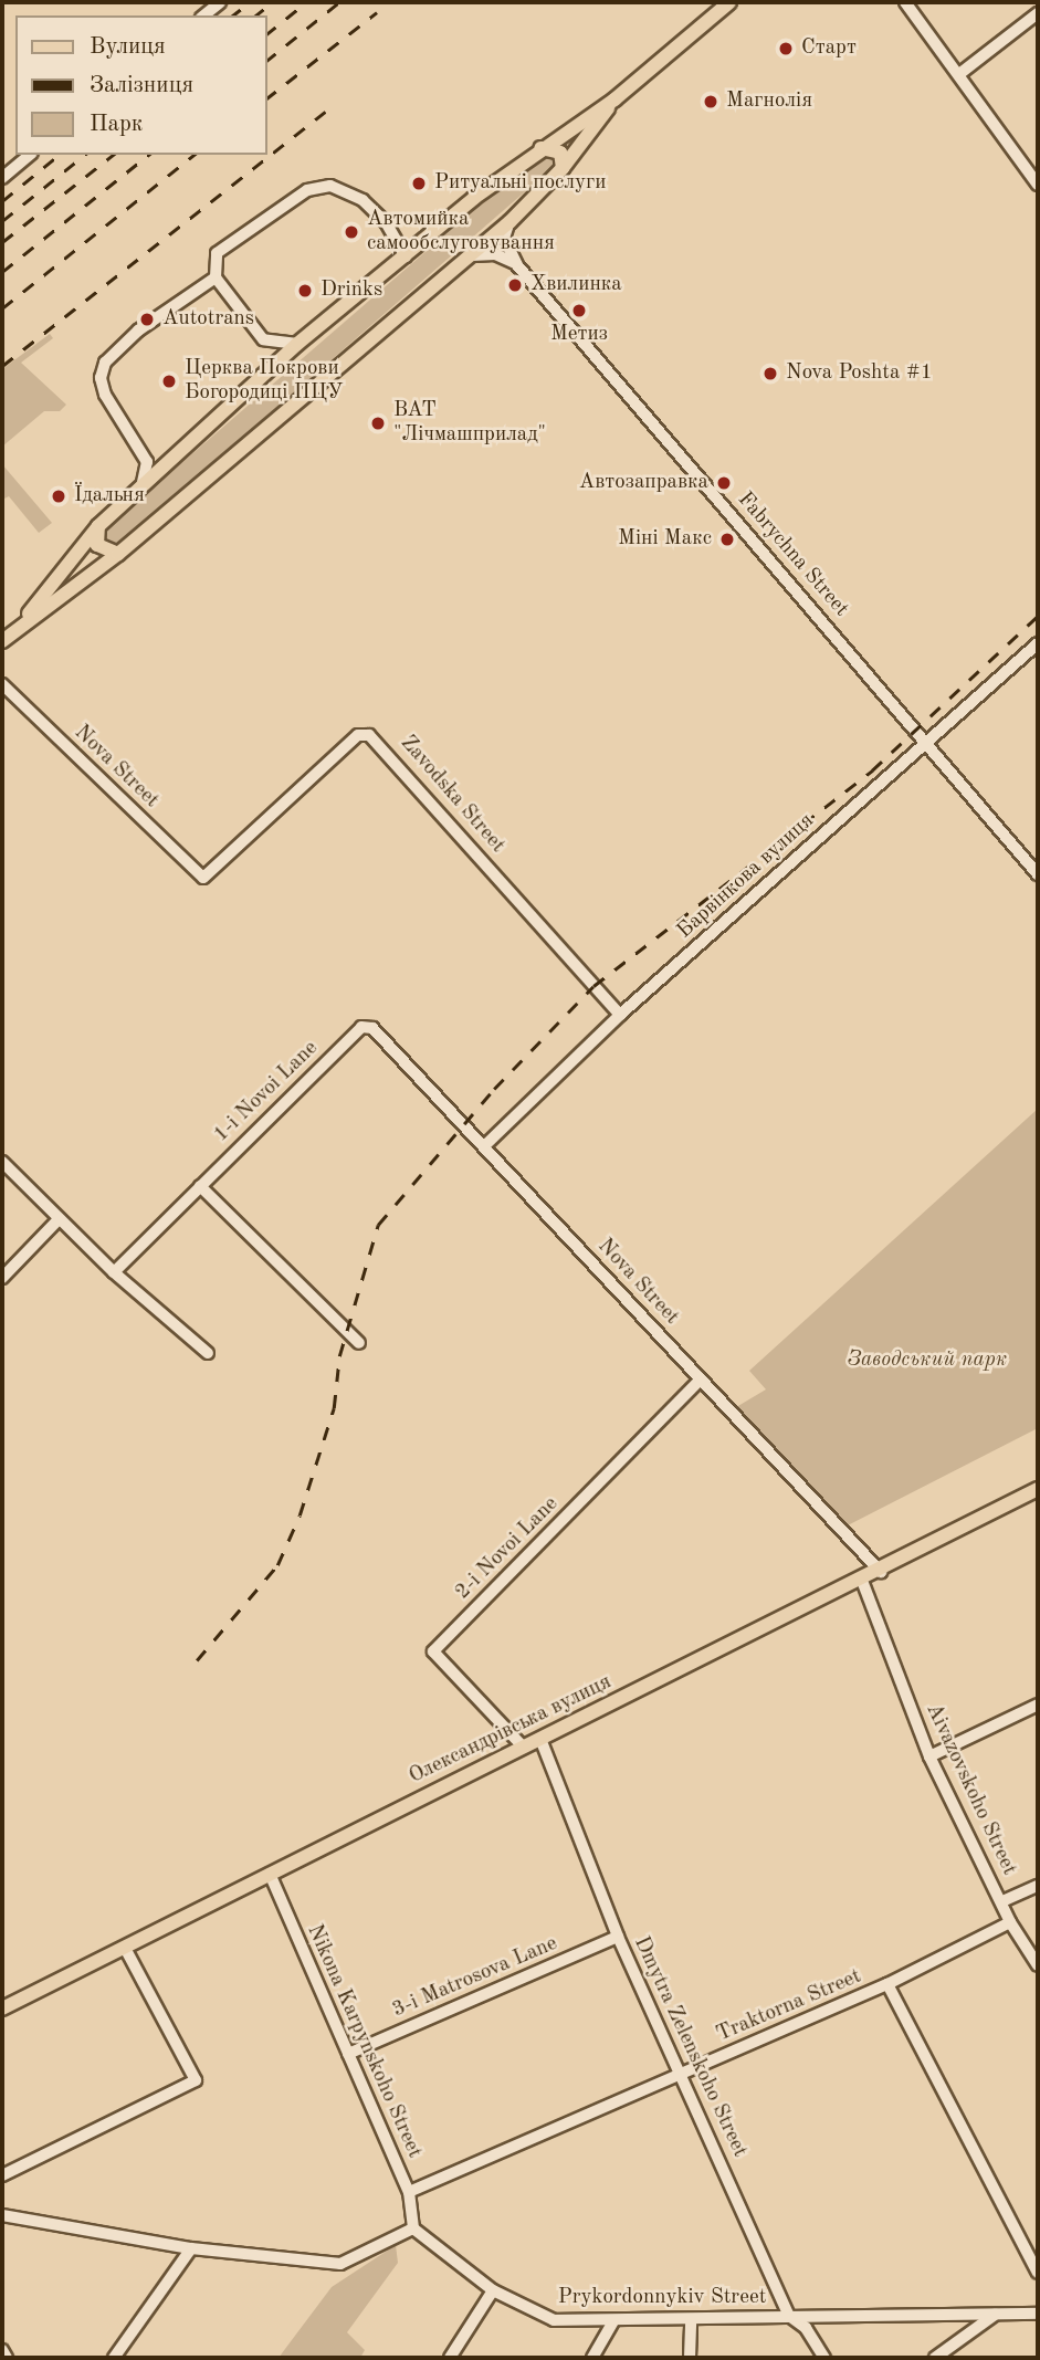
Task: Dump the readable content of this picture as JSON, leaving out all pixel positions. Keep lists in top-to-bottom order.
{
  "streets": {
    "main road": ["Олександрівська вулиця"],
    "street": [
      "Fabrychna Street",
      "Nova Street",
      "Zavodska Street",
      "Барвінкова вулиця",
      "1-i Novoi Lane",
      "2-i Novoi Lane",
      "Aivazovskoho Street",
      "3-i Matrosova Lane",
      "Traktorna Street",
      "Nikona Karpynskoho Street",
      "Dmytra Zelenskoho Street",
      "Prykordonnykiv Street"
    ]
  },
  "crossings": [
    ["Fabrychna Street", "Барвінкова вулиця"],
    ["Nova Street", "Zavodska Street"],
    ["Nova Street", "Барвінкова вулиця"],
    ["Nova Street", "1-i Novoi Lane"],
    ["Nova Street", "2-i Novoi Lane"],
    ["Nova Street", "Олександрівська вулиця"],
    ["Zavodska Street", "Барвінкова вулиця"],
    ["2-i Novoi Lane", "Олександрівська вулиця"],
    ["Олександрівська вулиця", "Aivazovskoho Street"],
    ["Олександрівська вулиця", "Nikona Karpynskoho Street"],
    ["Олександрівська вулиця", "Dmytra Zelenskoho Street"],
    ["Aivazovskoho Street", "Traktorna Street"],
    ["3-i Matrosova Lane", "Nikona Karpynskoho Street"],
    ["3-i Matrosova Lane", "Dmytra Zelenskoho Street"],
    ["Traktorna Street", "Nikona Karpynskoho Street"],
    ["Traktorna Street", "Dmytra Zelenskoho Street"],
    ["Nikona Karpynskoho Street", "Prykordonnykiv Street"],
    ["Dmytra Zelenskoho Street", "Prykordonnykiv Street"]
  ],
  "parks": ["Заводський парк"],
  "places": [
    "Старт",
    "Магнолія",
    "Ритуальні послуги",
    "Автомийка самообслуговування",
    "Хвилинка",
    "Drinks",
    "Метиз",
    "Autotrans",
    "Nova Poshta #1",
    "Церква Покрови Богородиці ПЦУ",
    "ВАТ \"Лічмашприлад\"",
    "Автозаправка",
    "Їдальня",
    "Міні Макс"
  ],
  "legend": ["Вулиця", "Залізниця", "Парк"]
}
